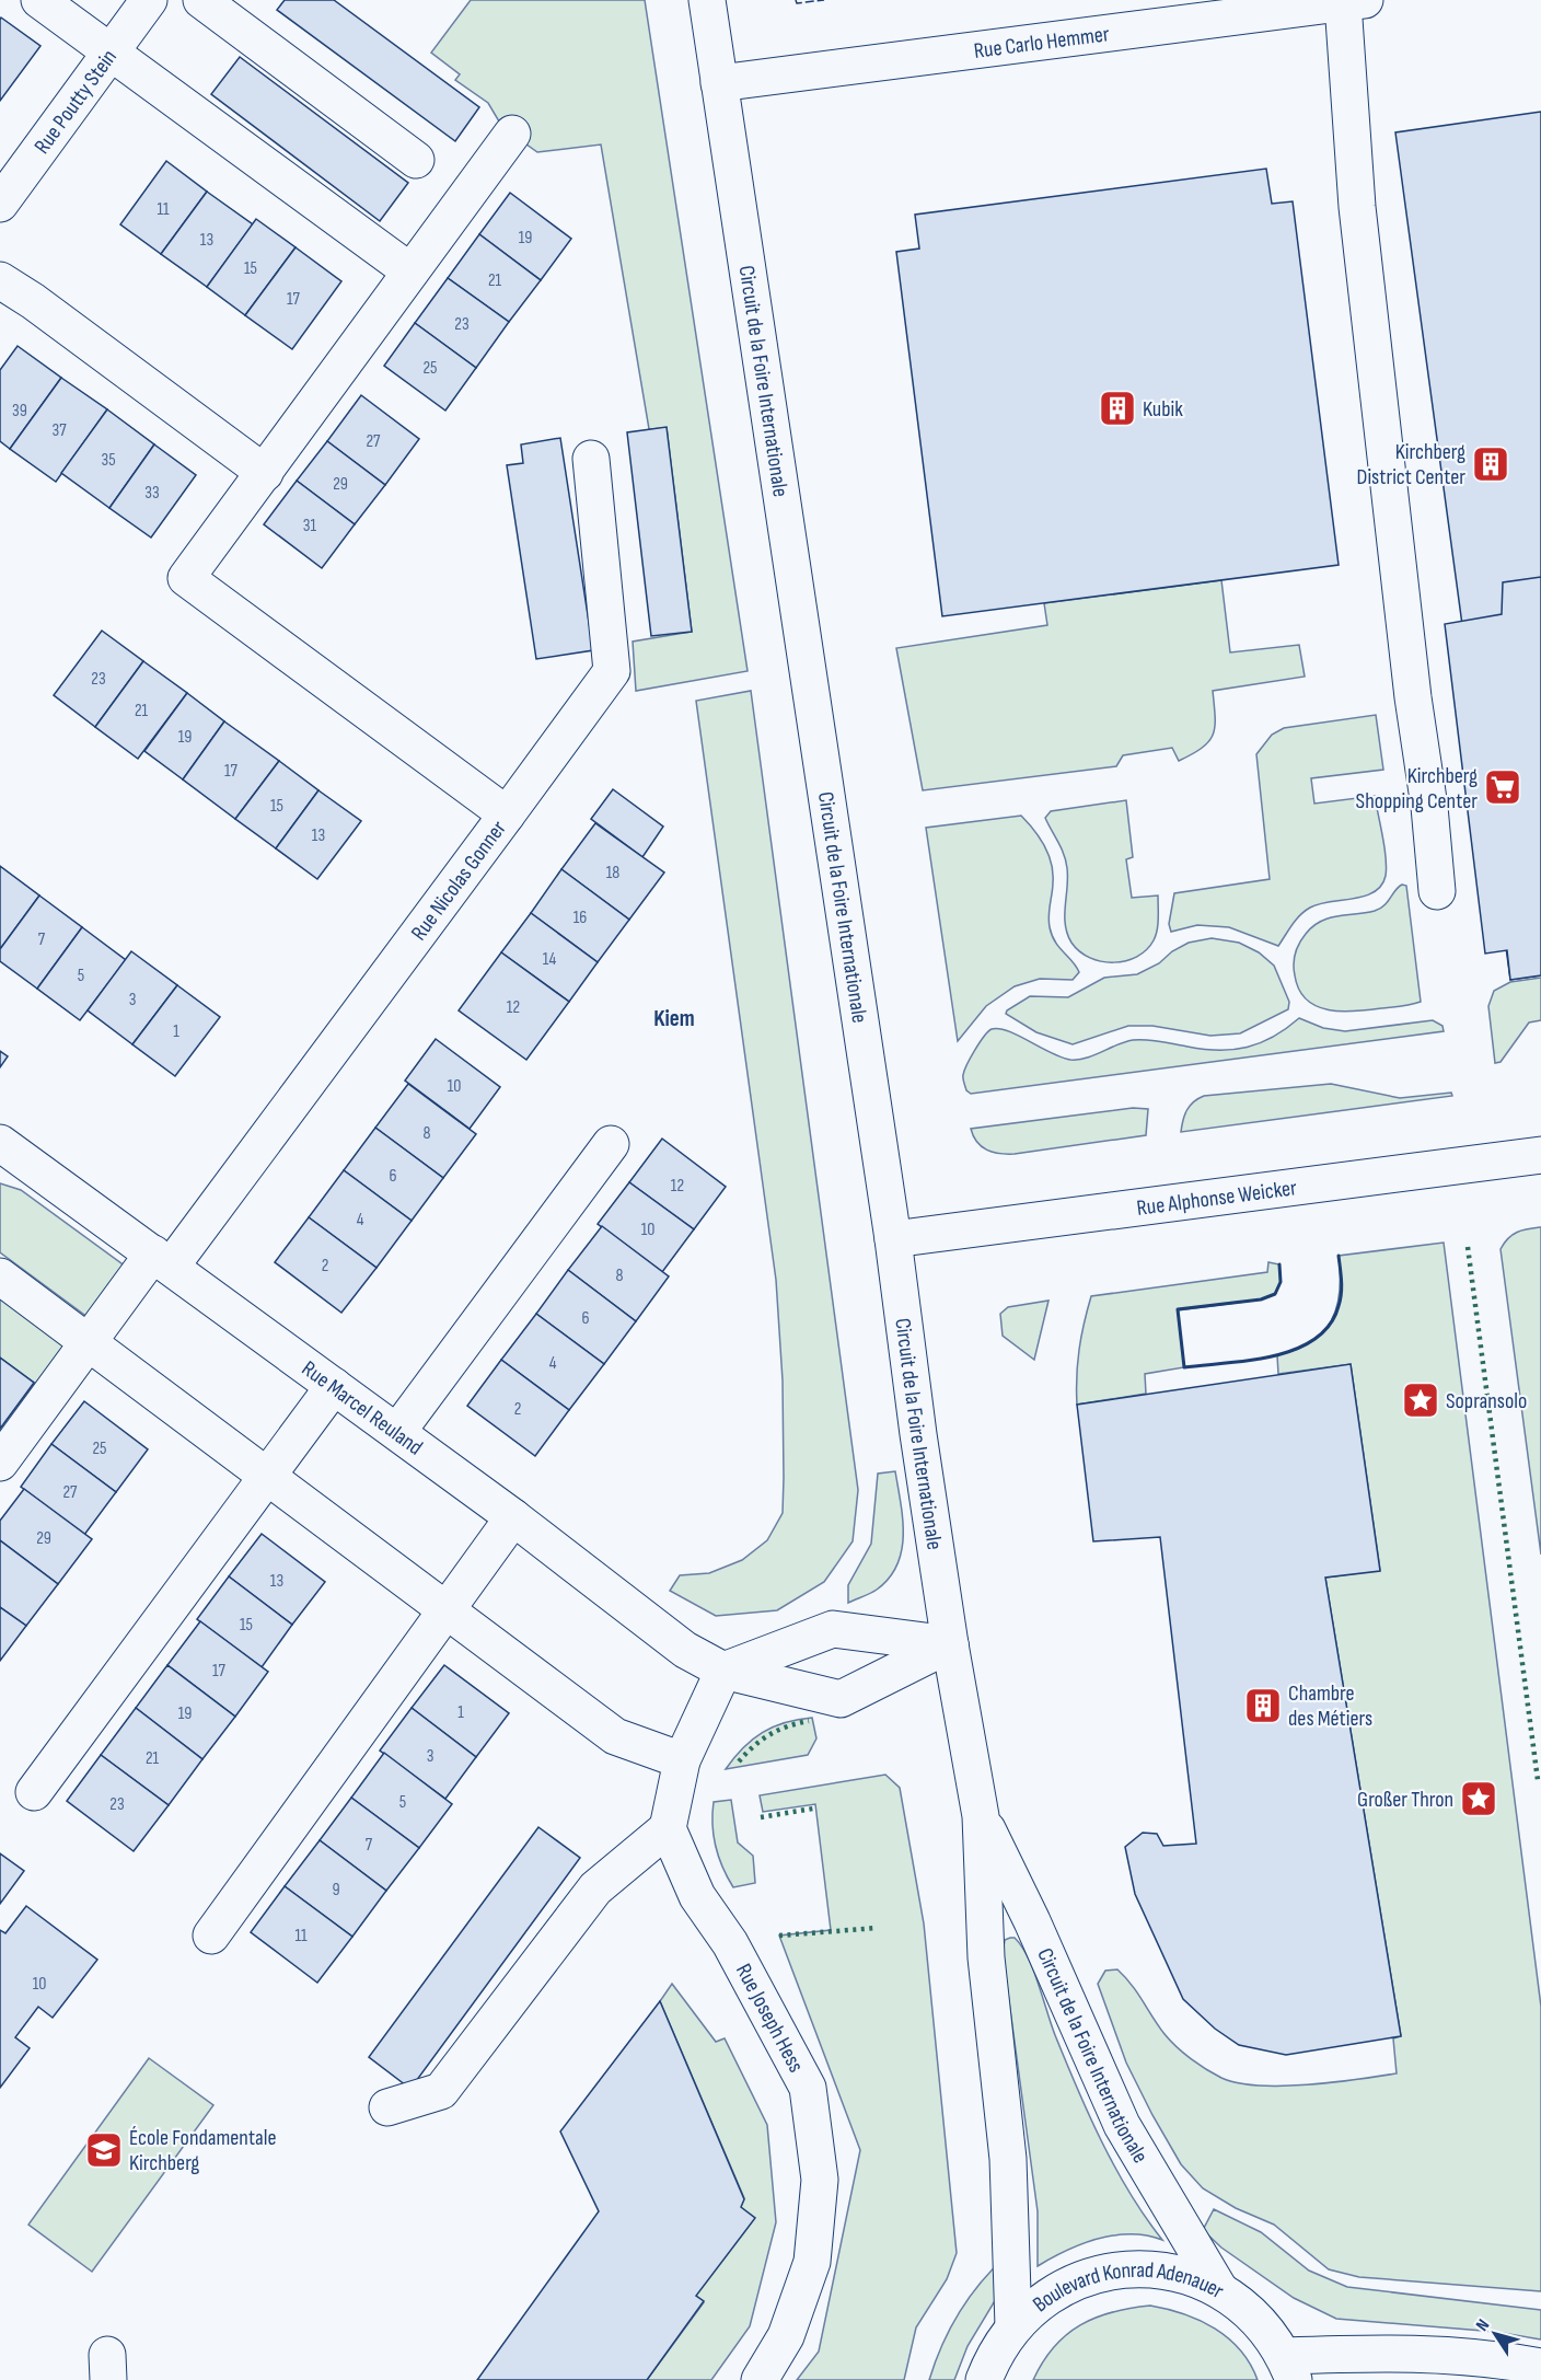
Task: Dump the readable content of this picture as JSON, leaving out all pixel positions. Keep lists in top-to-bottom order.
{
  "streets": {
    "street": [
      "Rue Carlo Hemmer",
      "Rue Poutty Stein",
      "Circuit de la Foire Internationale",
      "Rue Nicolas Gonner",
      "Rue Alphonse Weicker",
      "Rue Marcel Reuland",
      "Rue Joseph Hess",
      "Boulevard Konrad Adenauer"
    ]
  },
  "crossings": [
    ["Rue Carlo Hemmer", "Circuit de la Foire Internationale"],
    ["Circuit de la Foire Internationale", "Rue Alphonse Weicker"],
    ["Circuit de la Foire Internationale", "Boulevard Konrad Adenauer"],
    ["Rue Nicolas Gonner", "Rue Marcel Reuland"]
  ],
  "districts": ["Kiem"],
  "places": {
    "building": ["Kubik", "Kirchberg District Center", "Chambre des Métiers"],
    "supermarket": ["Kirchberg Shopping Center"],
    "place": ["Sopransolo", "Großer Thron"],
    "school or university": ["École Fondamentale Kirchberg"]
  },
  "house_numbers": [
    "11",
    "19",
    "13",
    "15",
    "21",
    "17",
    "23",
    "25",
    "39",
    "37",
    "27",
    "35",
    "29",
    "33",
    "31",
    "23",
    "21",
    "19",
    "17",
    "15",
    "13",
    "18",
    "16",
    "7",
    "14",
    "5",
    "3",
    "12",
    "1",
    "10",
    "8",
    "6",
    "12",
    "4",
    "10",
    "2",
    "8",
    "6",
    "4",
    "2",
    "25",
    "27",
    "29",
    "13",
    "15",
    "17",
    "1",
    "19",
    "3",
    "21",
    "5",
    "23",
    "7",
    "9",
    "11",
    "10"
  ],
  "north": "top left"
}
